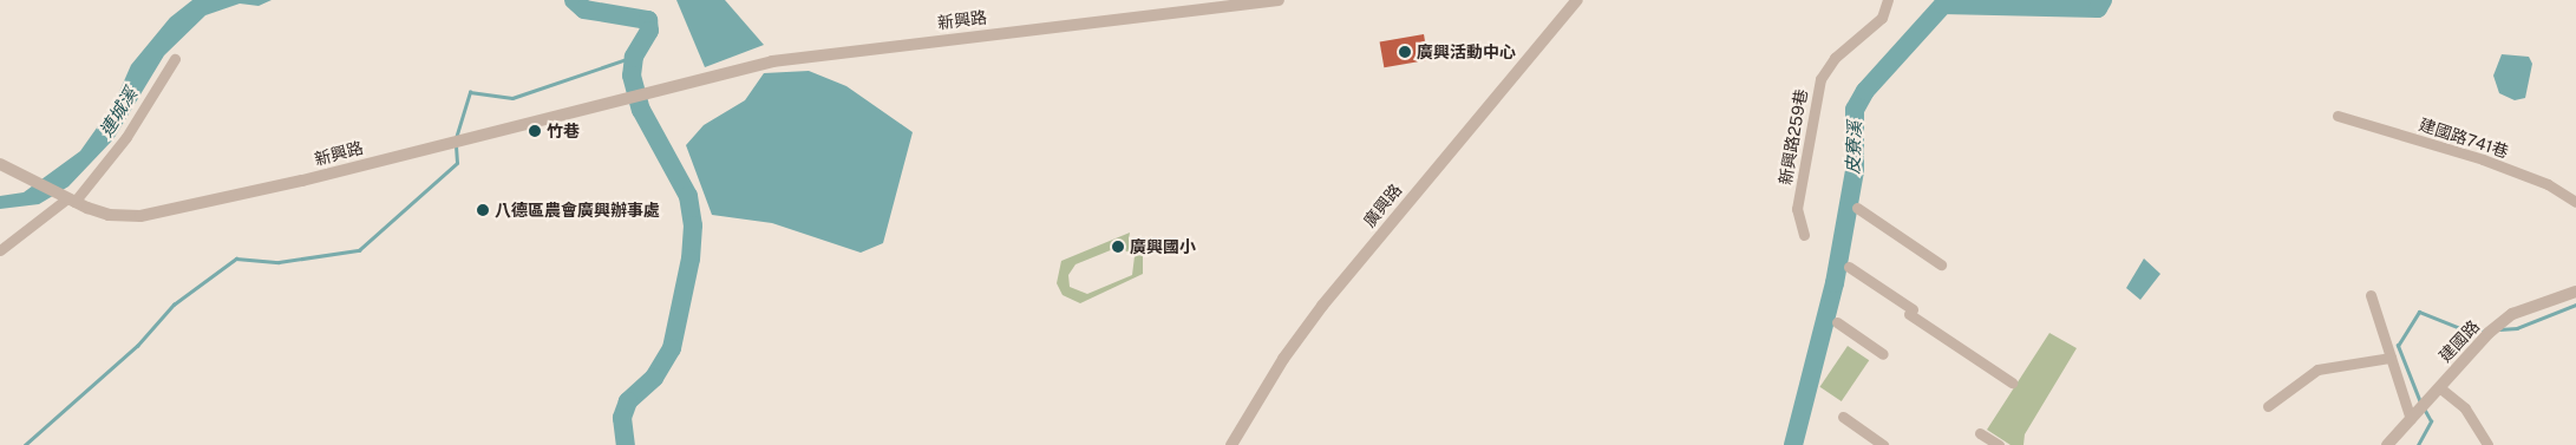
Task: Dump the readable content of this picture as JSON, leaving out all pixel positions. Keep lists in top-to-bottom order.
{
  "streets": {
    "street": [
      "新興路",
      "新興路259巷",
      "建國路741巷",
      "廣興路",
      "建國路"
    ]
  },
  "water": ["連城溪", "皮寮溪"],
  "places": [
    "廣興活動中心",
    "竹巷",
    "八德區農會廣興辦事處",
    "廣興國小"
  ]
}
